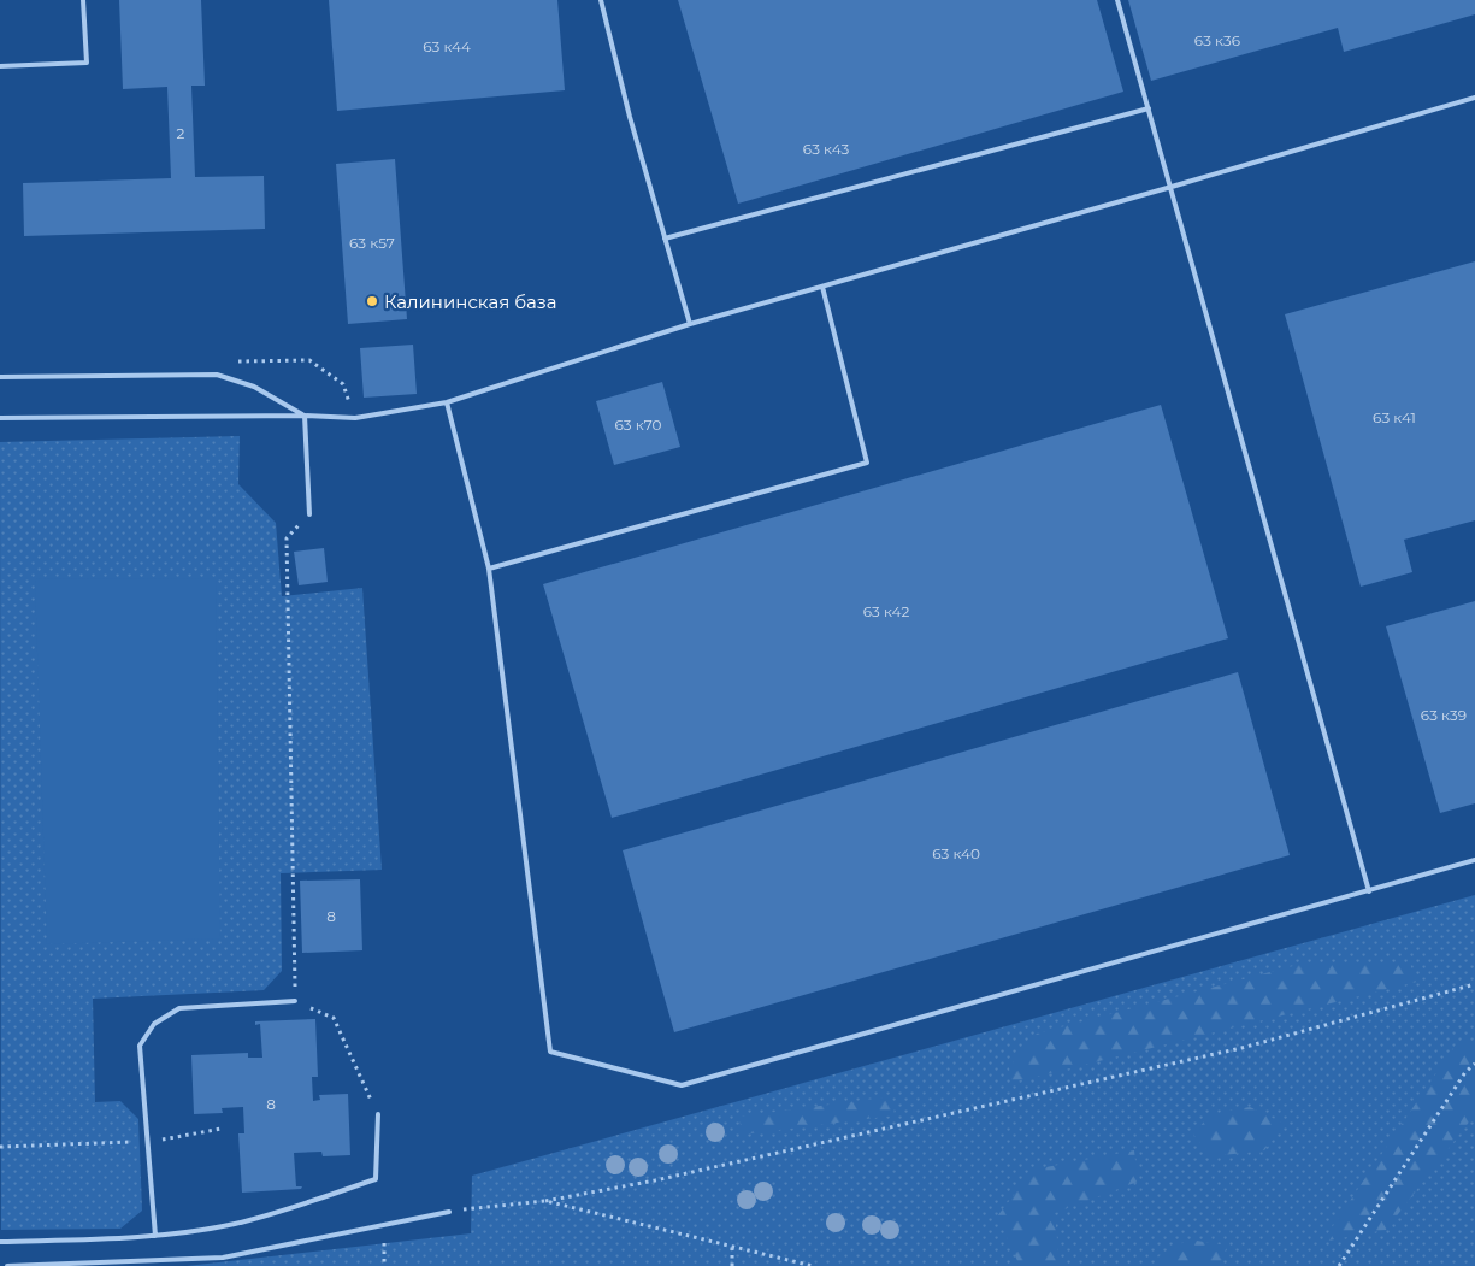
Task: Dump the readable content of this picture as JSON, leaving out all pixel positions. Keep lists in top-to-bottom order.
{
  "places": ["Калининская база"],
  "house_numbers": [
    "63 к36",
    "63 к44",
    "2",
    "63 к43",
    "63 к57",
    "63 к41",
    "63 к70",
    "63 к42",
    "63 к39",
    "63 к40",
    "8",
    "8"
  ]
}
